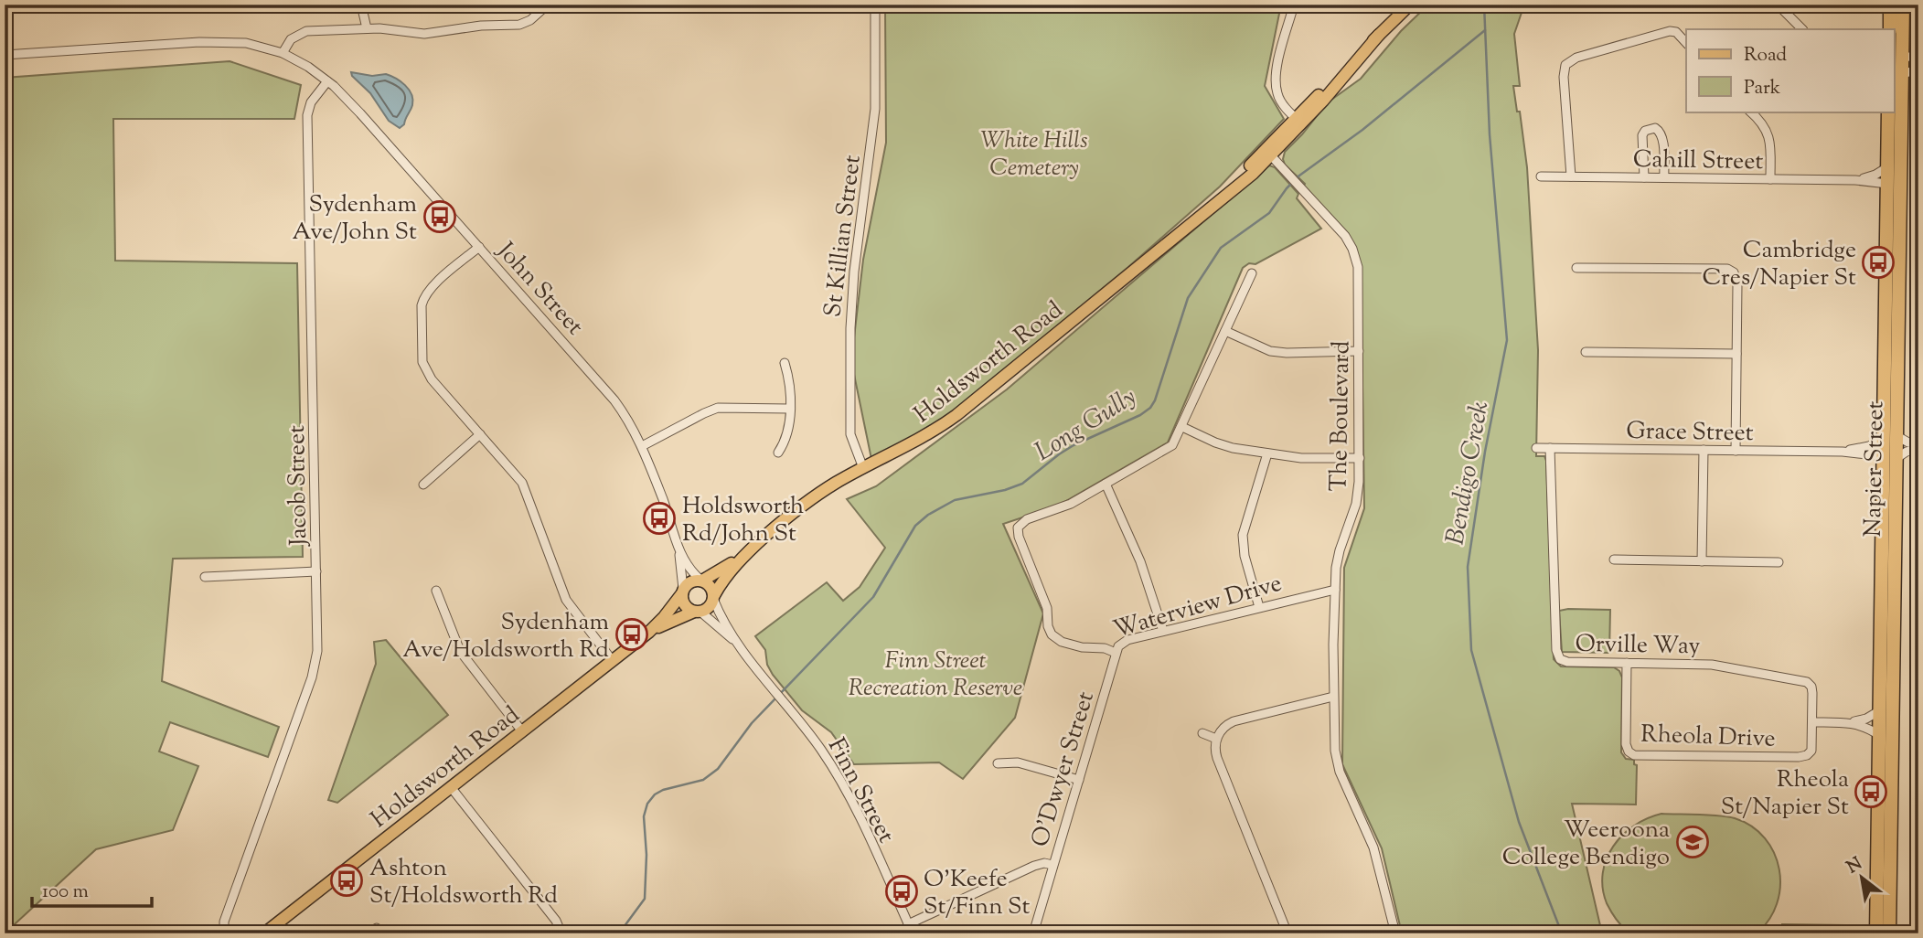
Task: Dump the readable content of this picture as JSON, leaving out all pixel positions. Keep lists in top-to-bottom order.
{
  "streets": {
    "highway": ["Napier Street"],
    "main road": ["Holdsworth Road"],
    "street": [
      "Cahill Street",
      "St Killian Street",
      "John Street",
      "The Boulevard",
      "Grace Street",
      "Jacob Street",
      "Waterview Drive",
      "Orville Way",
      "Rheola Drive",
      "O'Dwyer Street",
      "Finn Street"
    ]
  },
  "crossings": [
    ["Cahill Street", "Napier Street"],
    ["St Killian Street", "Holdsworth Road"],
    ["John Street", "Holdsworth Road"],
    ["John Street", "Jacob Street"],
    ["John Street", "Finn Street"],
    ["Holdsworth Road", "The Boulevard"],
    ["Holdsworth Road", "Finn Street"],
    ["The Boulevard", "Waterview Drive"],
    ["Grace Street", "Napier Street"],
    ["Grace Street", "Orville Way"],
    ["Waterview Drive", "O'Dwyer Street"],
    ["Orville Way", "Rheola Drive"]
  ],
  "water": ["Long Gully", "Bendigo Creek"],
  "parks": ["White Hills Cemetery", "Finn Street Recreation Reserve"],
  "places": {
    "bus stop": [
      "Sydenham Ave/John St",
      "Cambridge Cres/Napier St",
      "Holdsworth Rd/John St",
      "Sydenham Ave/Holdsworth Rd",
      "Rheola St/Napier St",
      "Ashton St/Holdsworth Rd",
      "O'Keefe St/Finn St"
    ],
    "school or university": ["Weeroona College Bendigo"]
  },
  "legend": ["Road", "Park"],
  "scale_bar": "100 m",
  "north": "top left"
}
